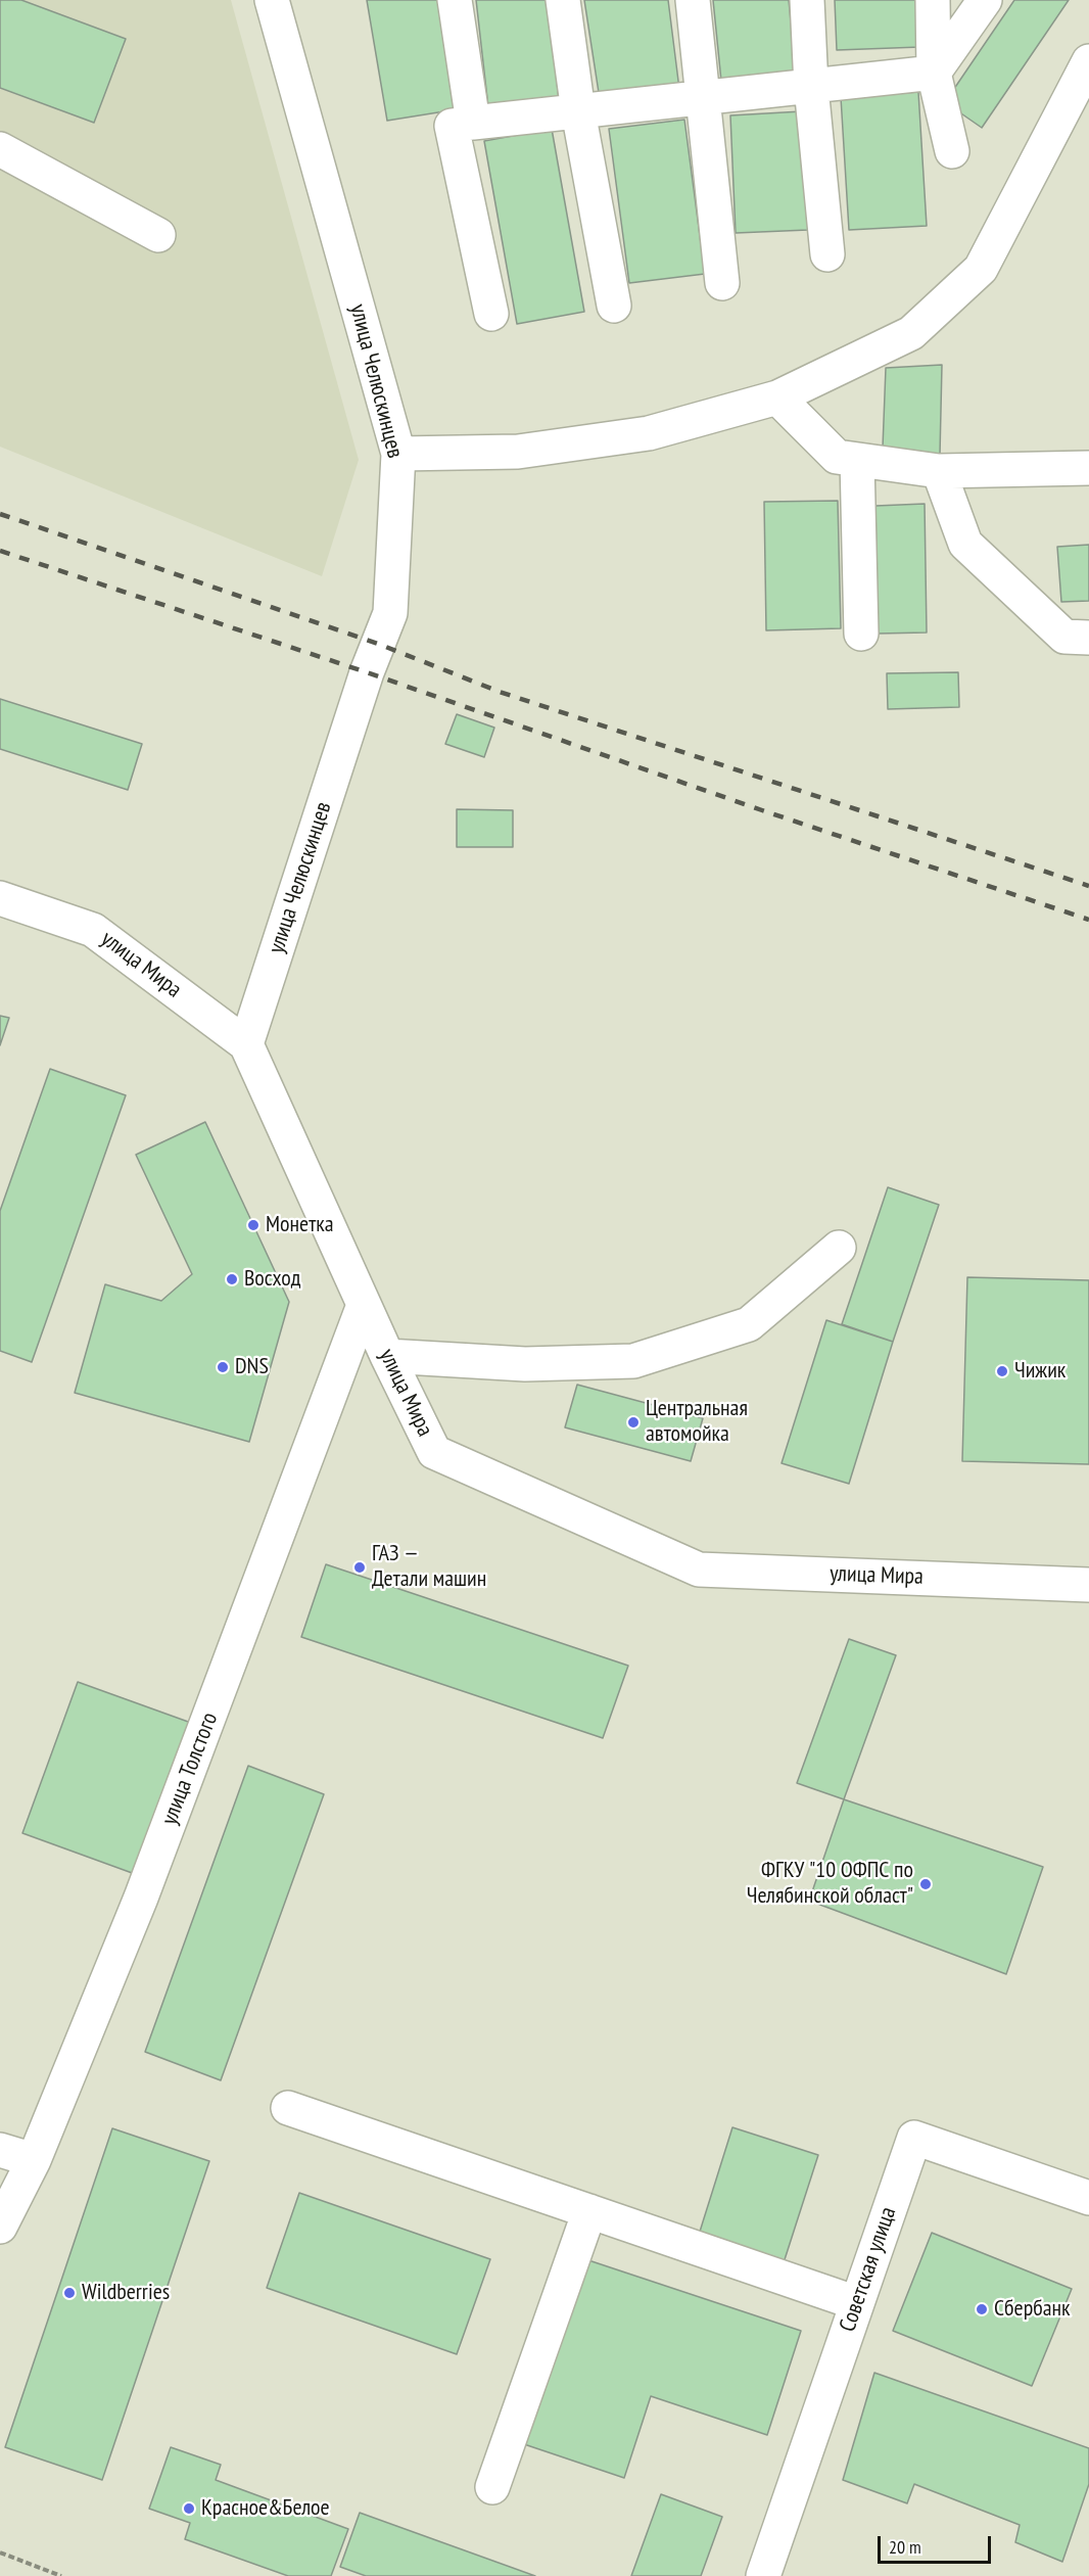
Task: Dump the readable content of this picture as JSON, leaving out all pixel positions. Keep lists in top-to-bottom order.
{
  "streets": {
    "street": [
      "улица Челюскинцев",
      "улица Мира",
      "улица Толстого",
      "Советская улица"
    ]
  },
  "crossings": [
    ["улица Челюскинцев", "улица Мира"],
    ["улица Мира", "улица Толстого"]
  ],
  "places": [
    "Монетка",
    "Восход",
    "DNS",
    "Чижик",
    "Центральная автомойка",
    "ГАЗ — Детали машин",
    "ФГКУ \"10 ОФПС по Челябинской област\"",
    "Wildberries",
    "Сбербанк",
    "Красное&Белое"
  ],
  "scale_bar": "20 m"
}
